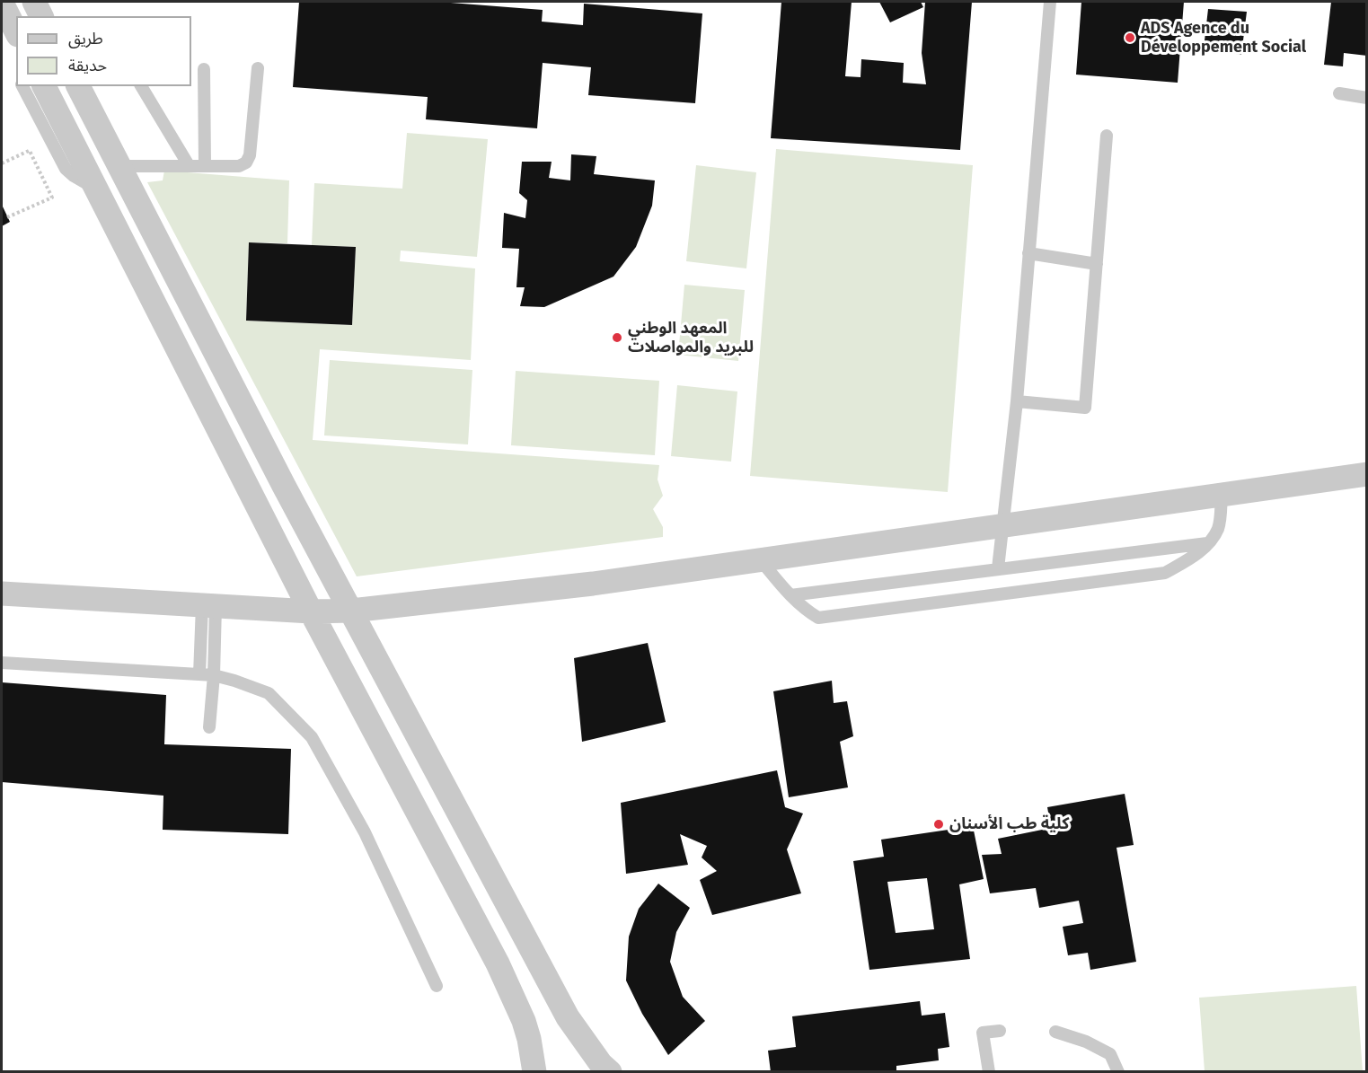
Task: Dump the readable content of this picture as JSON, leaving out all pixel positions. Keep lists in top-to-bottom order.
{
  "places": ["ADS Agence du Développement Social", "المعهد الوطني للبريد والمواصلات", "كلية طب الأسنان"],
  "legend": ["طريق", "حديقة"]
}
